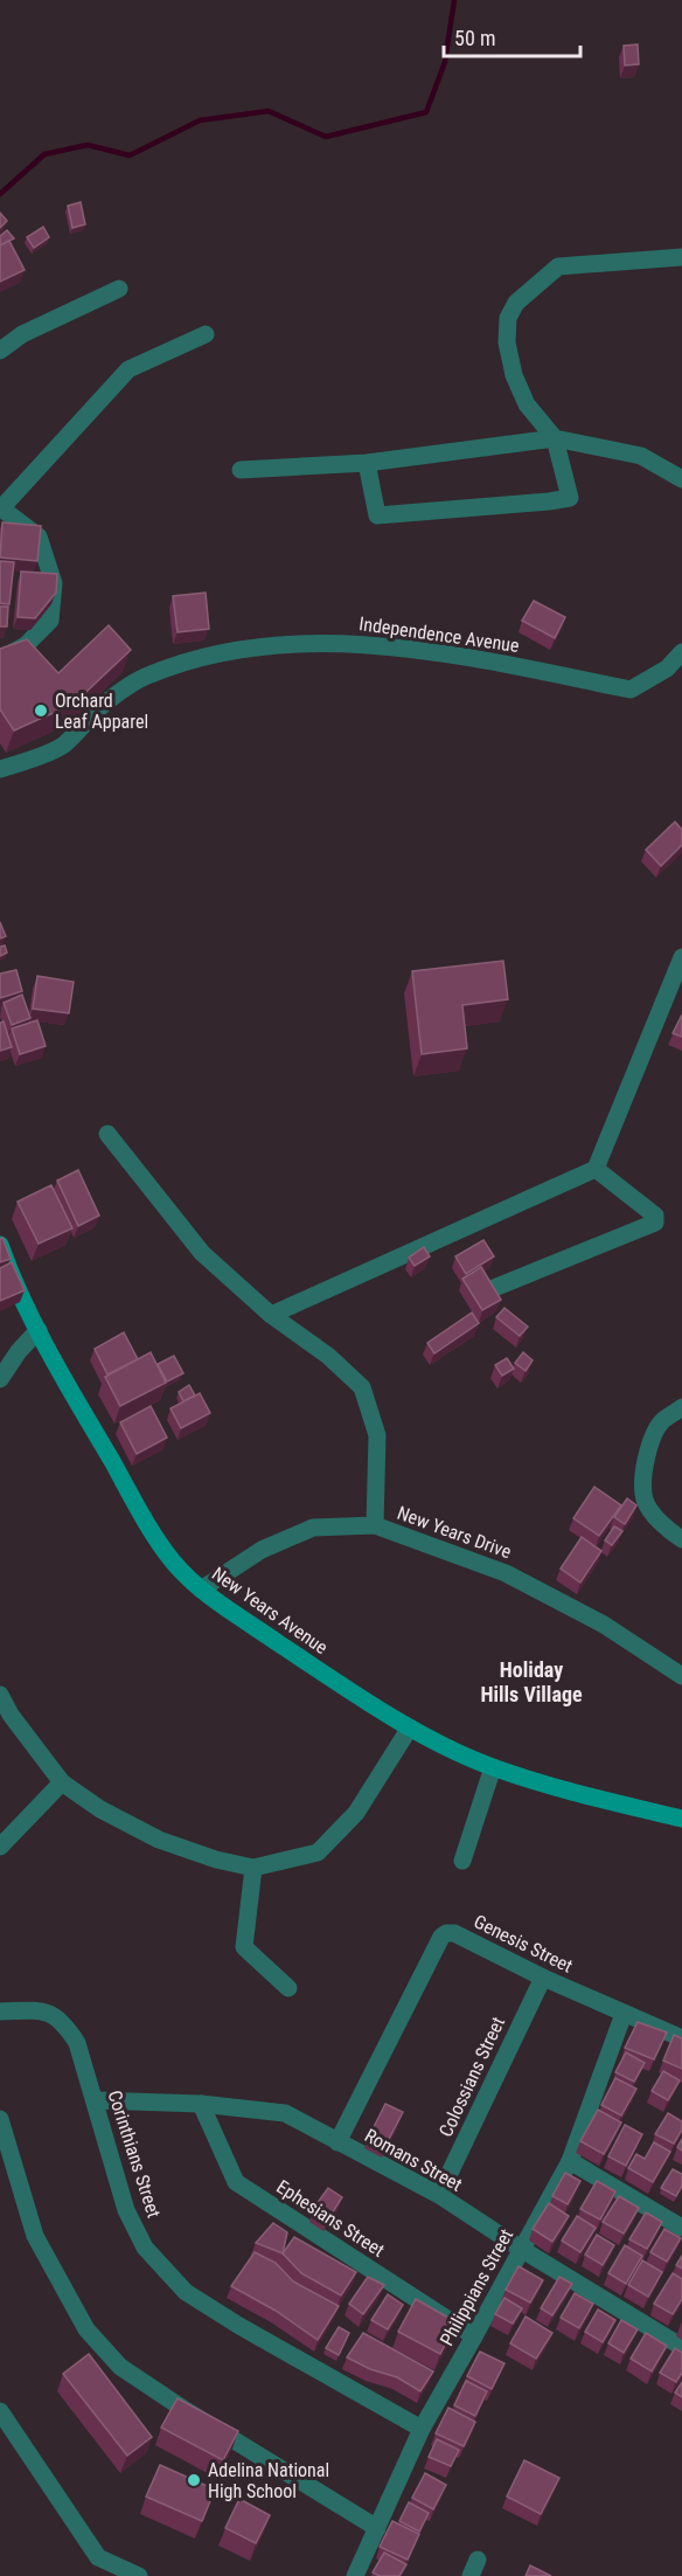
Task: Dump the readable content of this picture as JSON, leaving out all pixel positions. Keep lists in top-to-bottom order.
{
  "streets": {
    "street": [
      "Independence Avenue",
      "New Years Drive",
      "New Years Avenue",
      "Genesis Street",
      "Colossians Street",
      "Corinthians Street",
      "Romans Street",
      "Ephesians Street",
      "Philippians Street"
    ]
  },
  "crossings": [
    ["New Years Drive", "New Years Avenue"],
    ["Genesis Street", "Colossians Street"],
    ["Genesis Street", "Romans Street"],
    ["Genesis Street", "Philippians Street"],
    ["Colossians Street", "Romans Street"],
    ["Corinthians Street", "Romans Street"],
    ["Corinthians Street", "Philippians Street"],
    ["Romans Street", "Ephesians Street"],
    ["Romans Street", "Philippians Street"],
    ["Ephesians Street", "Philippians Street"]
  ],
  "districts": ["Holiday Hills Village"],
  "places": ["Orchard Leaf Apparel", "Adelina National High School"],
  "scale_bar": "50 m"
}
